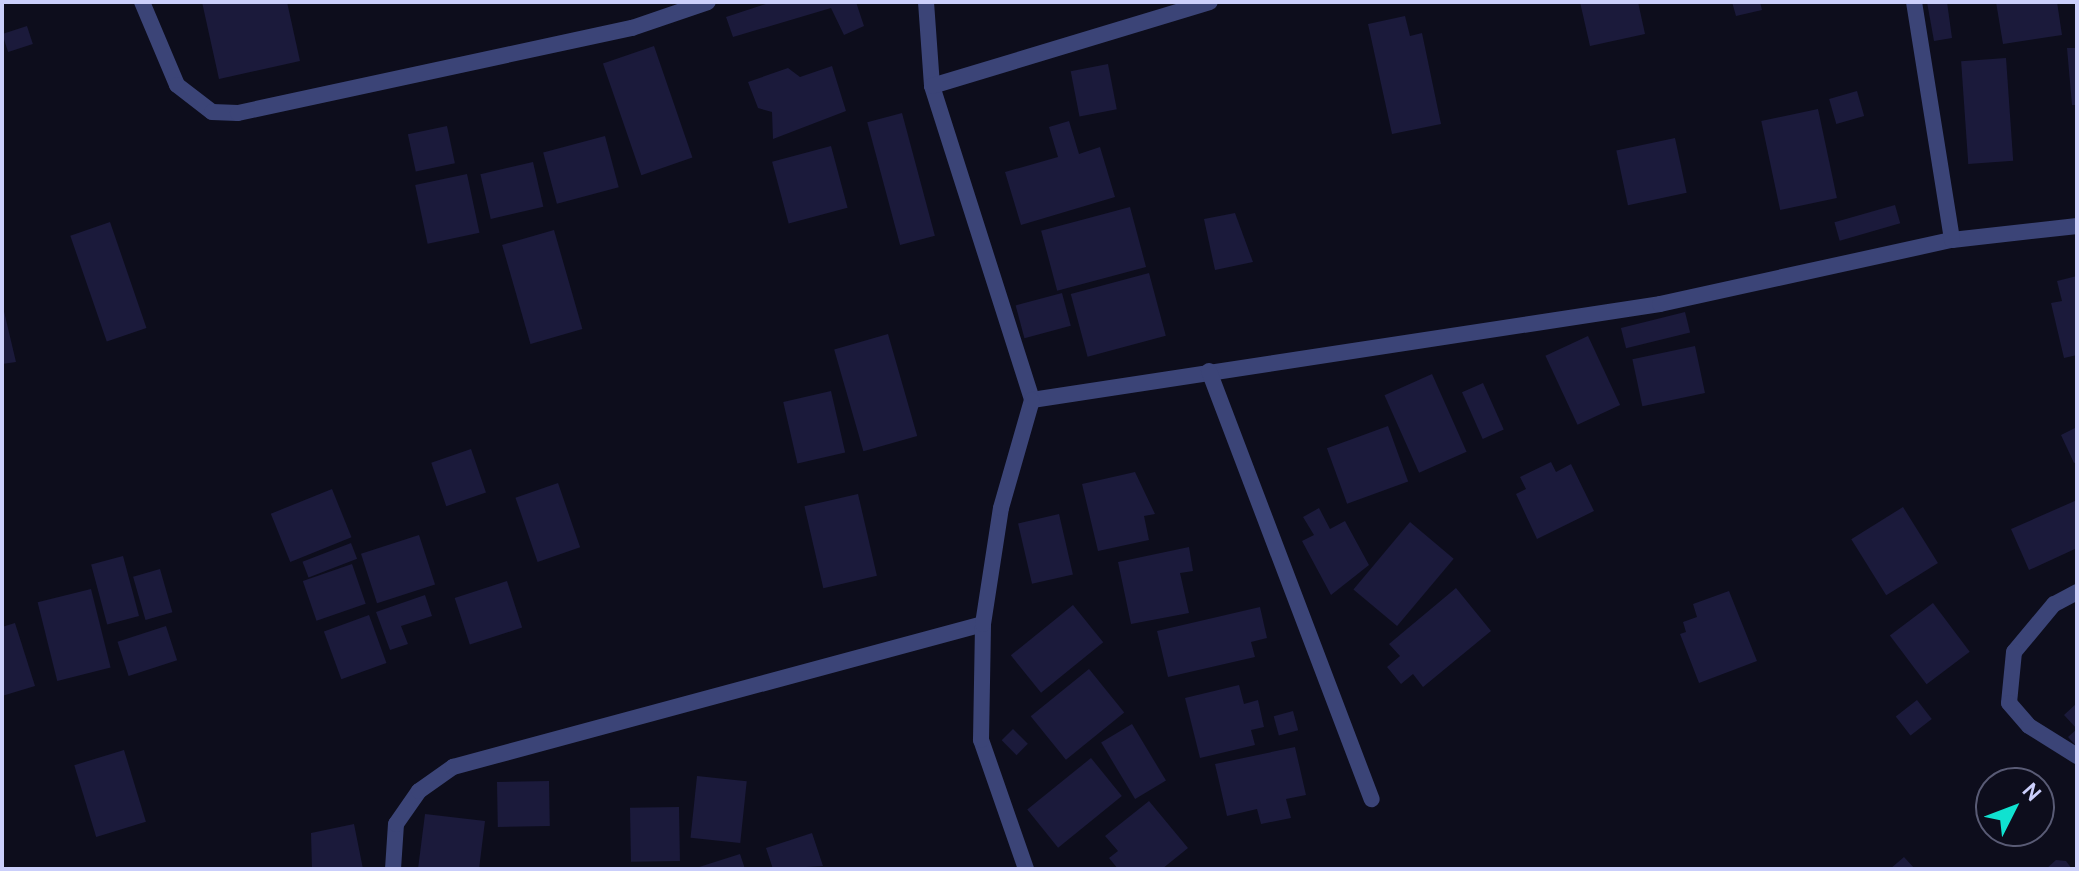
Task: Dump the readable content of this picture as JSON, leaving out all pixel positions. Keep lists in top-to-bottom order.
{
  "north": "top right"
}
